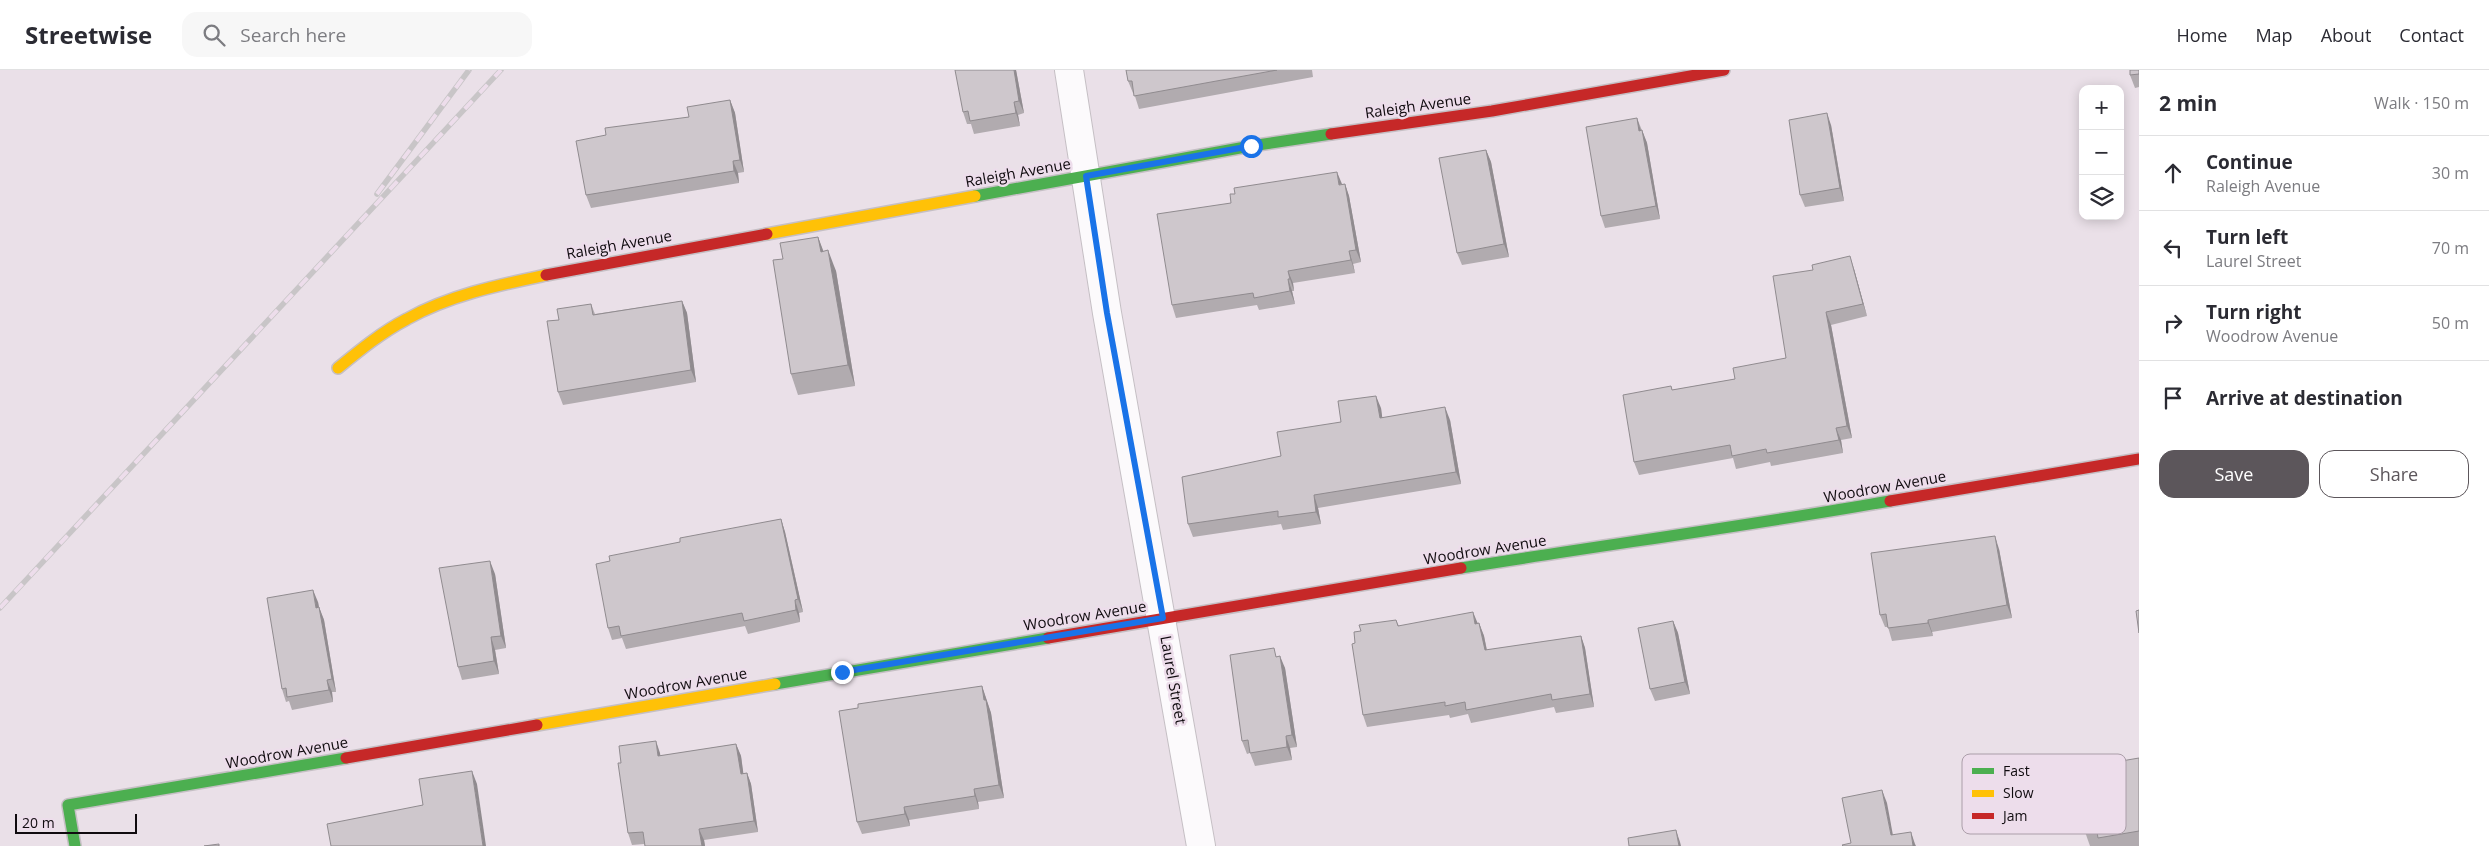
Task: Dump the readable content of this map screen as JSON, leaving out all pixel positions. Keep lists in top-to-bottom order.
{
  "streets": {
    "street": ["Raleigh Avenue", "Woodrow Avenue", "Laurel Street"]
  },
  "crossings": [
    ["Raleigh Avenue", "Laurel Street"],
    ["Woodrow Avenue", "Laurel Street"]
  ],
  "legend": ["Fast", "Slow", "Jam"],
  "scale_bar": "20 m",
  "page": {
    "header": "Streetwise",
    "search": "Search here",
    "nav": [
      "Home",
      "Map",
      "About",
      "Contact"
    ],
    "heading": ["2 min", "Walk · 150 m"],
    "map_buttons": ["+", "−"],
    "list": [
      ["Continue", "Raleigh Avenue", "30 m"],
      ["Turn left", "Laurel Street", "70 m"],
      ["Turn right", "Woodrow Avenue", "50 m"],
      "Arrive at destination"
    ],
    "buttons": ["Save", "Share"],
    "scale": "20 m"
  }
}
